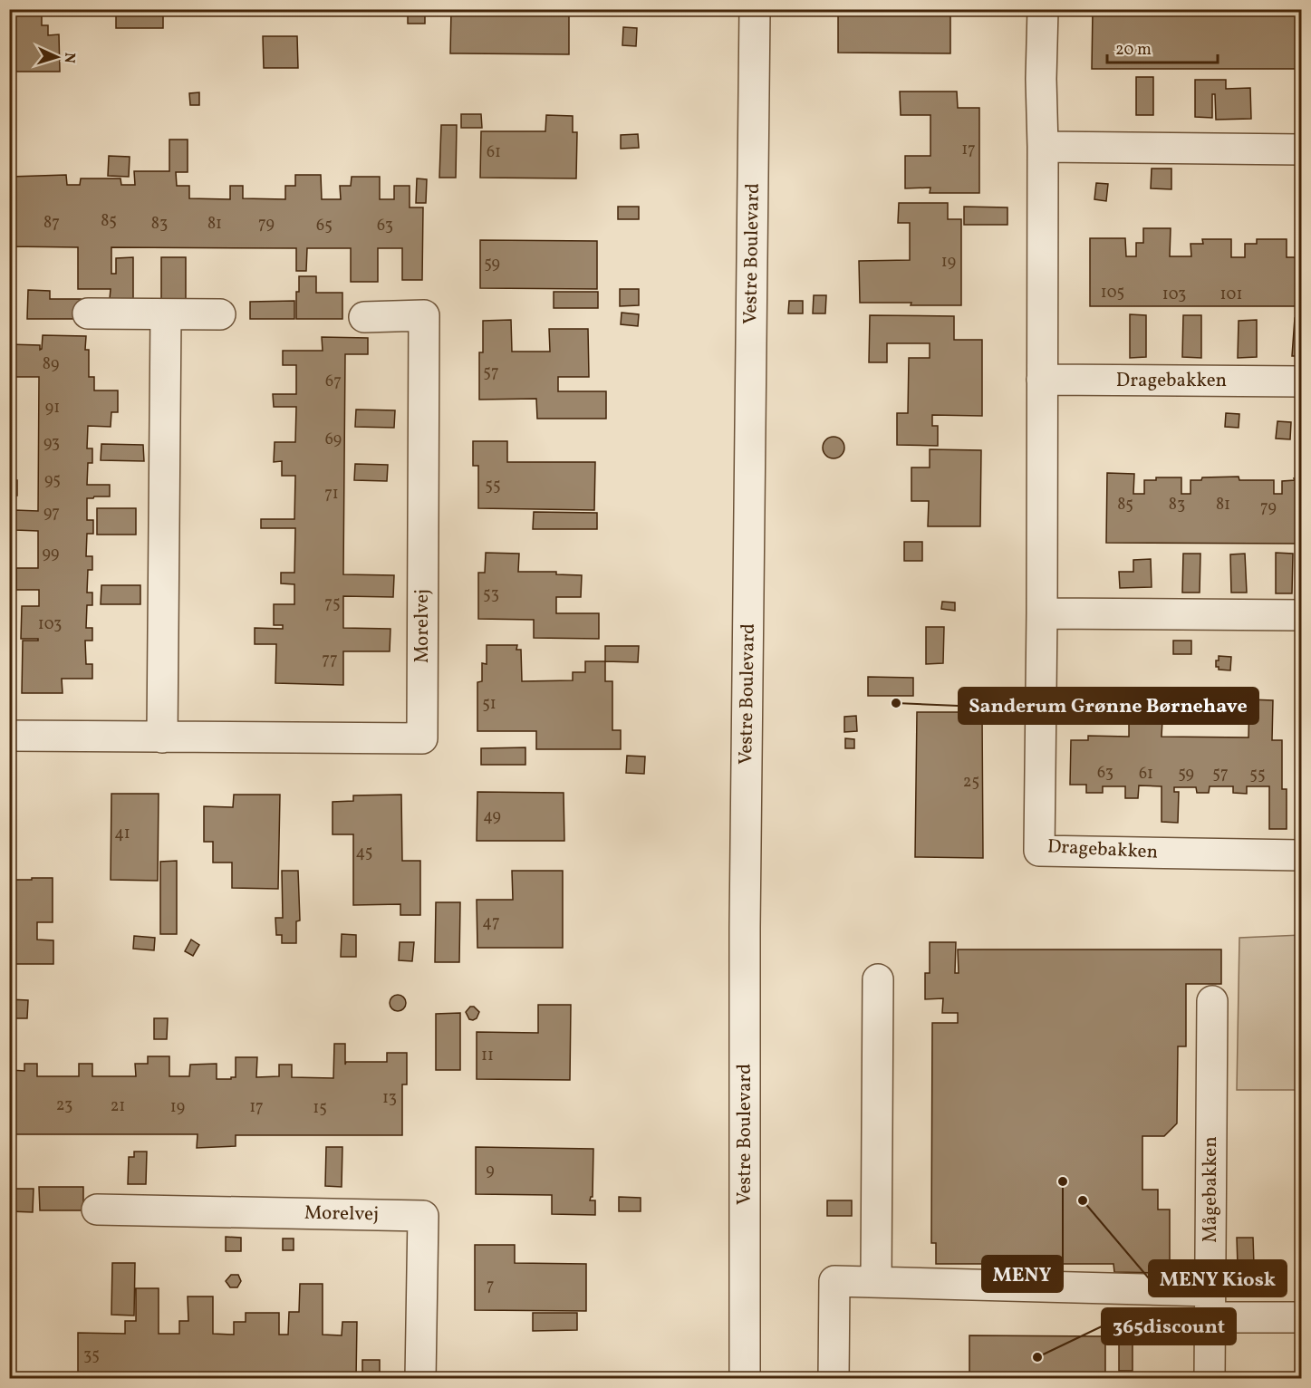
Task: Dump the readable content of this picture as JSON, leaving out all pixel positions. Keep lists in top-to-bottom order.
{
  "streets": {
    "street": [
      "Vestre Boulevard",
      "Dragebakken",
      "Morelvej",
      "Mågebakken"
    ]
  },
  "places": [
    "Sanderum Grønne Børnehave",
    "MENY",
    "MENY Kiosk",
    "365discount"
  ],
  "house_numbers": [
    "17",
    "61",
    "85",
    "87",
    "83",
    "81",
    "79",
    "65",
    "63",
    "19",
    "59",
    "105",
    "103",
    "101",
    "89",
    "57",
    "67",
    "91",
    "69",
    "93",
    "95",
    "55",
    "71",
    "85",
    "83",
    "81",
    "79",
    "97",
    "99",
    "53",
    "75",
    "103",
    "77",
    "51",
    "63",
    "61",
    "59",
    "57",
    "55",
    "25",
    "49",
    "41",
    "45",
    "47",
    "11",
    "13",
    "23",
    "21",
    "19",
    "17",
    "15",
    "9",
    "7",
    "35"
  ],
  "scale_bar": "20 m",
  "north": "right"
}
